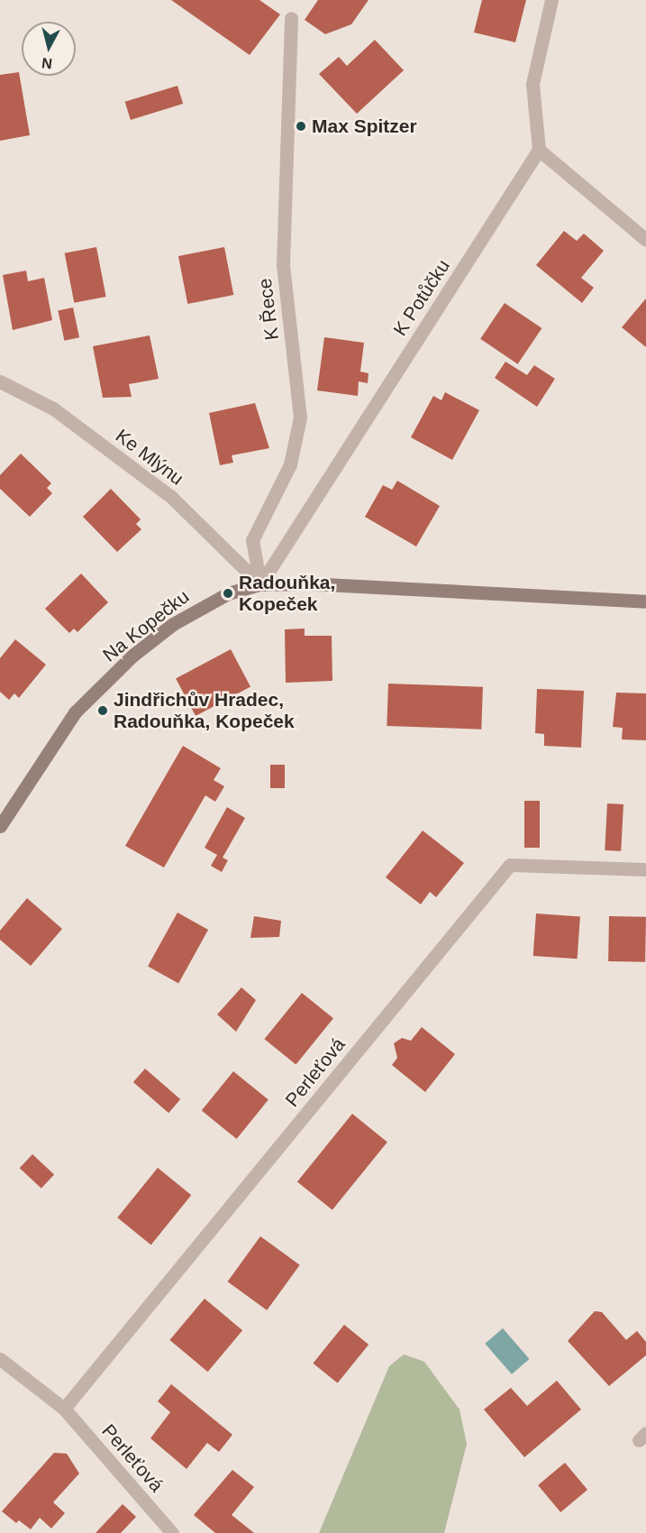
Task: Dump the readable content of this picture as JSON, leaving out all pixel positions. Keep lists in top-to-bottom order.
{
  "streets": {
    "street": [
      "K Potůčku",
      "K Řece",
      "Ke Mlýnu",
      "Na Kopečku",
      "Perleťová"
    ]
  },
  "crossings": [
    ["K Potůčku", "K Řece"],
    ["K Potůčku", "Ke Mlýnu"],
    ["K Potůčku", "Na Kopečku"],
    ["K Řece", "Ke Mlýnu"],
    ["K Řece", "Na Kopečku"],
    ["Ke Mlýnu", "Na Kopečku"]
  ],
  "places": ["Max Spitzer", "Radouňka, Kopeček", "Jindřichův Hradec, Radouňka, Kopeček"],
  "north": "bottom"
}
